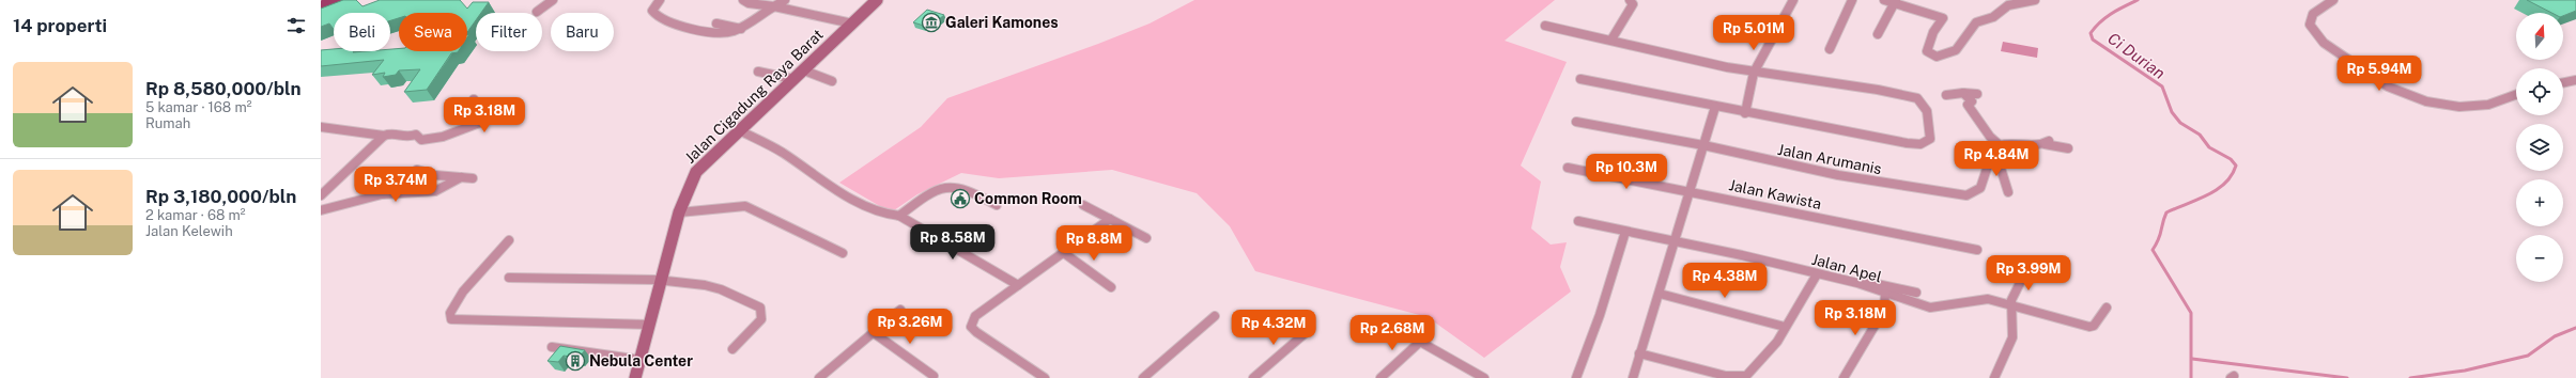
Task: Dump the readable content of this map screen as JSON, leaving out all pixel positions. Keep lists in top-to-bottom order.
{
  "streets": {
    "street": [
      "Jalan Cigadung Raya Barat",
      "Jalan Arumanis",
      "Jalan Kawista",
      "Jalan Apel"
    ]
  },
  "water": ["Ci Durian"],
  "places": {
    "museum": ["Galeri Kamones"],
    "public building": ["Common Room"],
    "building": ["Nebula Center"]
  },
  "north": "top",
  "page": {
    "heading": "14 properti",
    "map_buttons": ["+", "−"],
    "chip": [
      "Beli",
      "Sewa",
      "Filter",
      "Baru"
    ],
    "price": [
      "Rp 5.01M",
      "Rp 5.94M",
      "Rp 3.18M",
      "Rp 4.84M",
      "Rp 10.3M",
      "Rp 3.74M",
      "Rp 8.58M",
      "Rp 8.8M",
      "Rp 3.99M",
      "Rp 4.38M",
      "Rp 3.18M",
      "Rp 3.26M",
      "Rp 4.32M",
      "Rp 2.68M"
    ],
    "list": [
      {
        "name": "Rp 8,580,000/bln",
        "note": "5 kamar · 168 m² · Rumah"
      },
      {
        "name": "Rp 3,180,000/bln",
        "note": "2 kamar · 68 m² · Jalan Kelewih"
      }
    ]
  }
}
